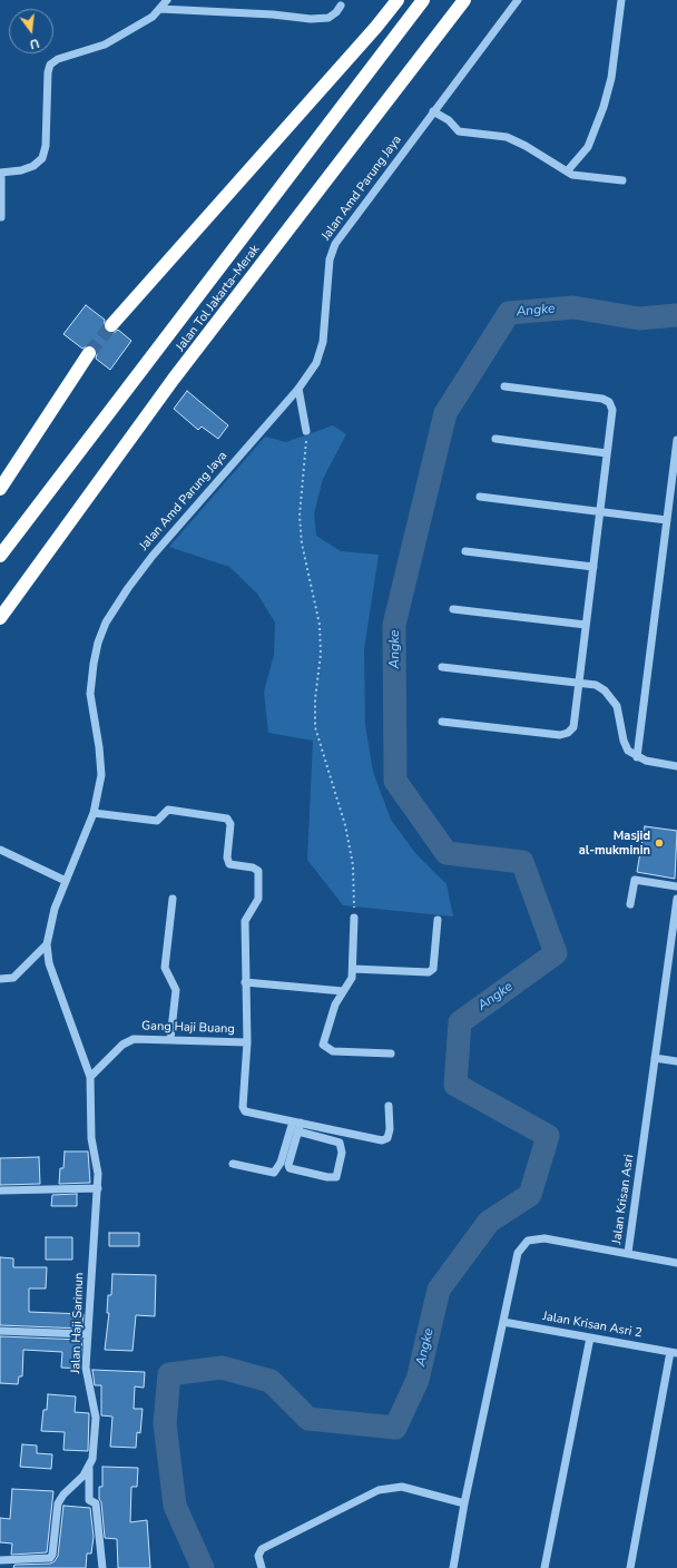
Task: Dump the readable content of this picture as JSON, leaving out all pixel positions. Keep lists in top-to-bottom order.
{
  "streets": {
    "highway": ["Jalan Tol Jakarta–Merak"],
    "street": [
      "Jalan Amd Parung Jaya",
      "Gang Haji Buang",
      "Jalan Krisan Asri",
      "Jalan Haji Sarimun",
      "Jalan Krisan Asri 2"
    ]
  },
  "crossings": [
    ["Jalan Amd Parung Jaya", "Gang Haji Buang"],
    ["Jalan Amd Parung Jaya", "Jalan Haji Sarimun"],
    ["Gang Haji Buang", "Jalan Haji Sarimun"],
    ["Jalan Krisan Asri", "Jalan Krisan Asri 2"]
  ],
  "water": ["Angke"],
  "places": ["Masjid al-mukminin"],
  "north": "bottom"
}
